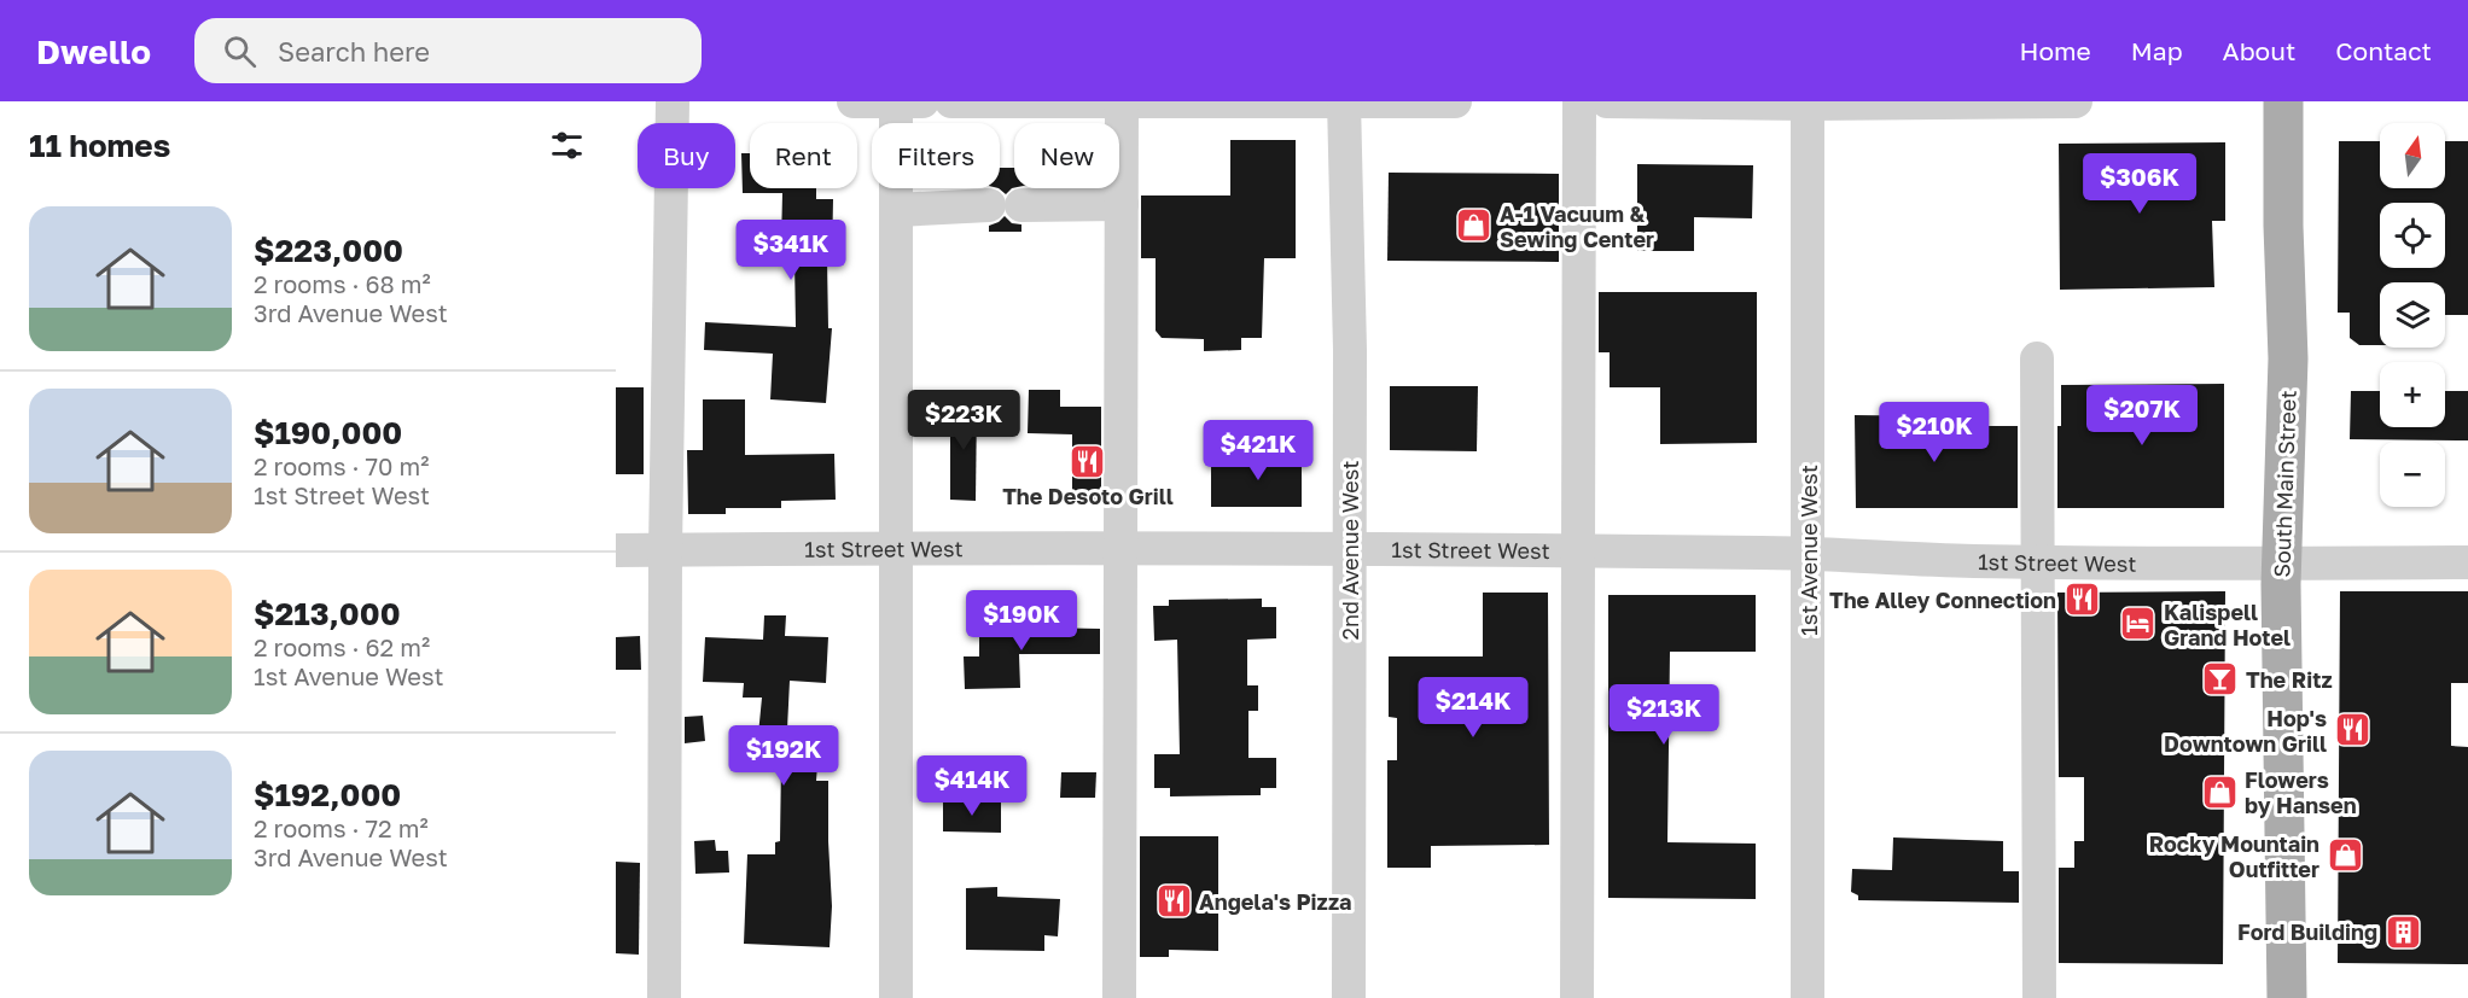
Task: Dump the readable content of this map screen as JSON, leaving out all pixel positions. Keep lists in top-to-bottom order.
{
  "streets": {
    "main road": ["South Main Street"],
    "street": ["1st Street West", "2nd Avenue West", "1st Avenue West"]
  },
  "crossings": [
    ["South Main Street", "1st Street West"],
    ["1st Street West", "2nd Avenue West"],
    ["1st Street West", "1st Avenue West"]
  ],
  "places": {
    "shop": ["A-1 Vacuum & Sewing Center", "Flowers by Hansen", "Rocky Mountain Outfitter"],
    "restaurant": [
      "The Desoto Grill",
      "The Alley Connection",
      "Hop's Downtown Grill",
      "Angela's Pizza"
    ],
    "hotel": ["Kalispell Grand Hotel"],
    "bar": ["The Ritz"],
    "building": ["Ford Building"]
  },
  "north": "top",
  "page": {
    "header": "Dwello",
    "search": "Search here",
    "nav": [
      "Home",
      "Map",
      "About",
      "Contact"
    ],
    "heading": "11 homes",
    "map_buttons": ["+", "−"],
    "chip": [
      "Buy",
      "Rent",
      "Filters",
      "New"
    ],
    "price": [
      "$306K",
      "$341K",
      "$207K",
      "$223K",
      "$210K",
      "$421K",
      "$190K",
      "$214K",
      "$213K",
      "$192K",
      "$414K"
    ],
    "list": [
      {
        "name": "$223,000",
        "note": "2 rooms · 68 m² · 3rd Avenue West"
      },
      {
        "name": "$190,000",
        "note": "2 rooms · 70 m² · 1st Street West"
      },
      {
        "name": "$213,000",
        "note": "2 rooms · 62 m² · 1st Avenue West"
      },
      {
        "name": "$192,000",
        "note": "2 rooms · 72 m² · 3rd Avenue West"
      }
    ]
  }
}
